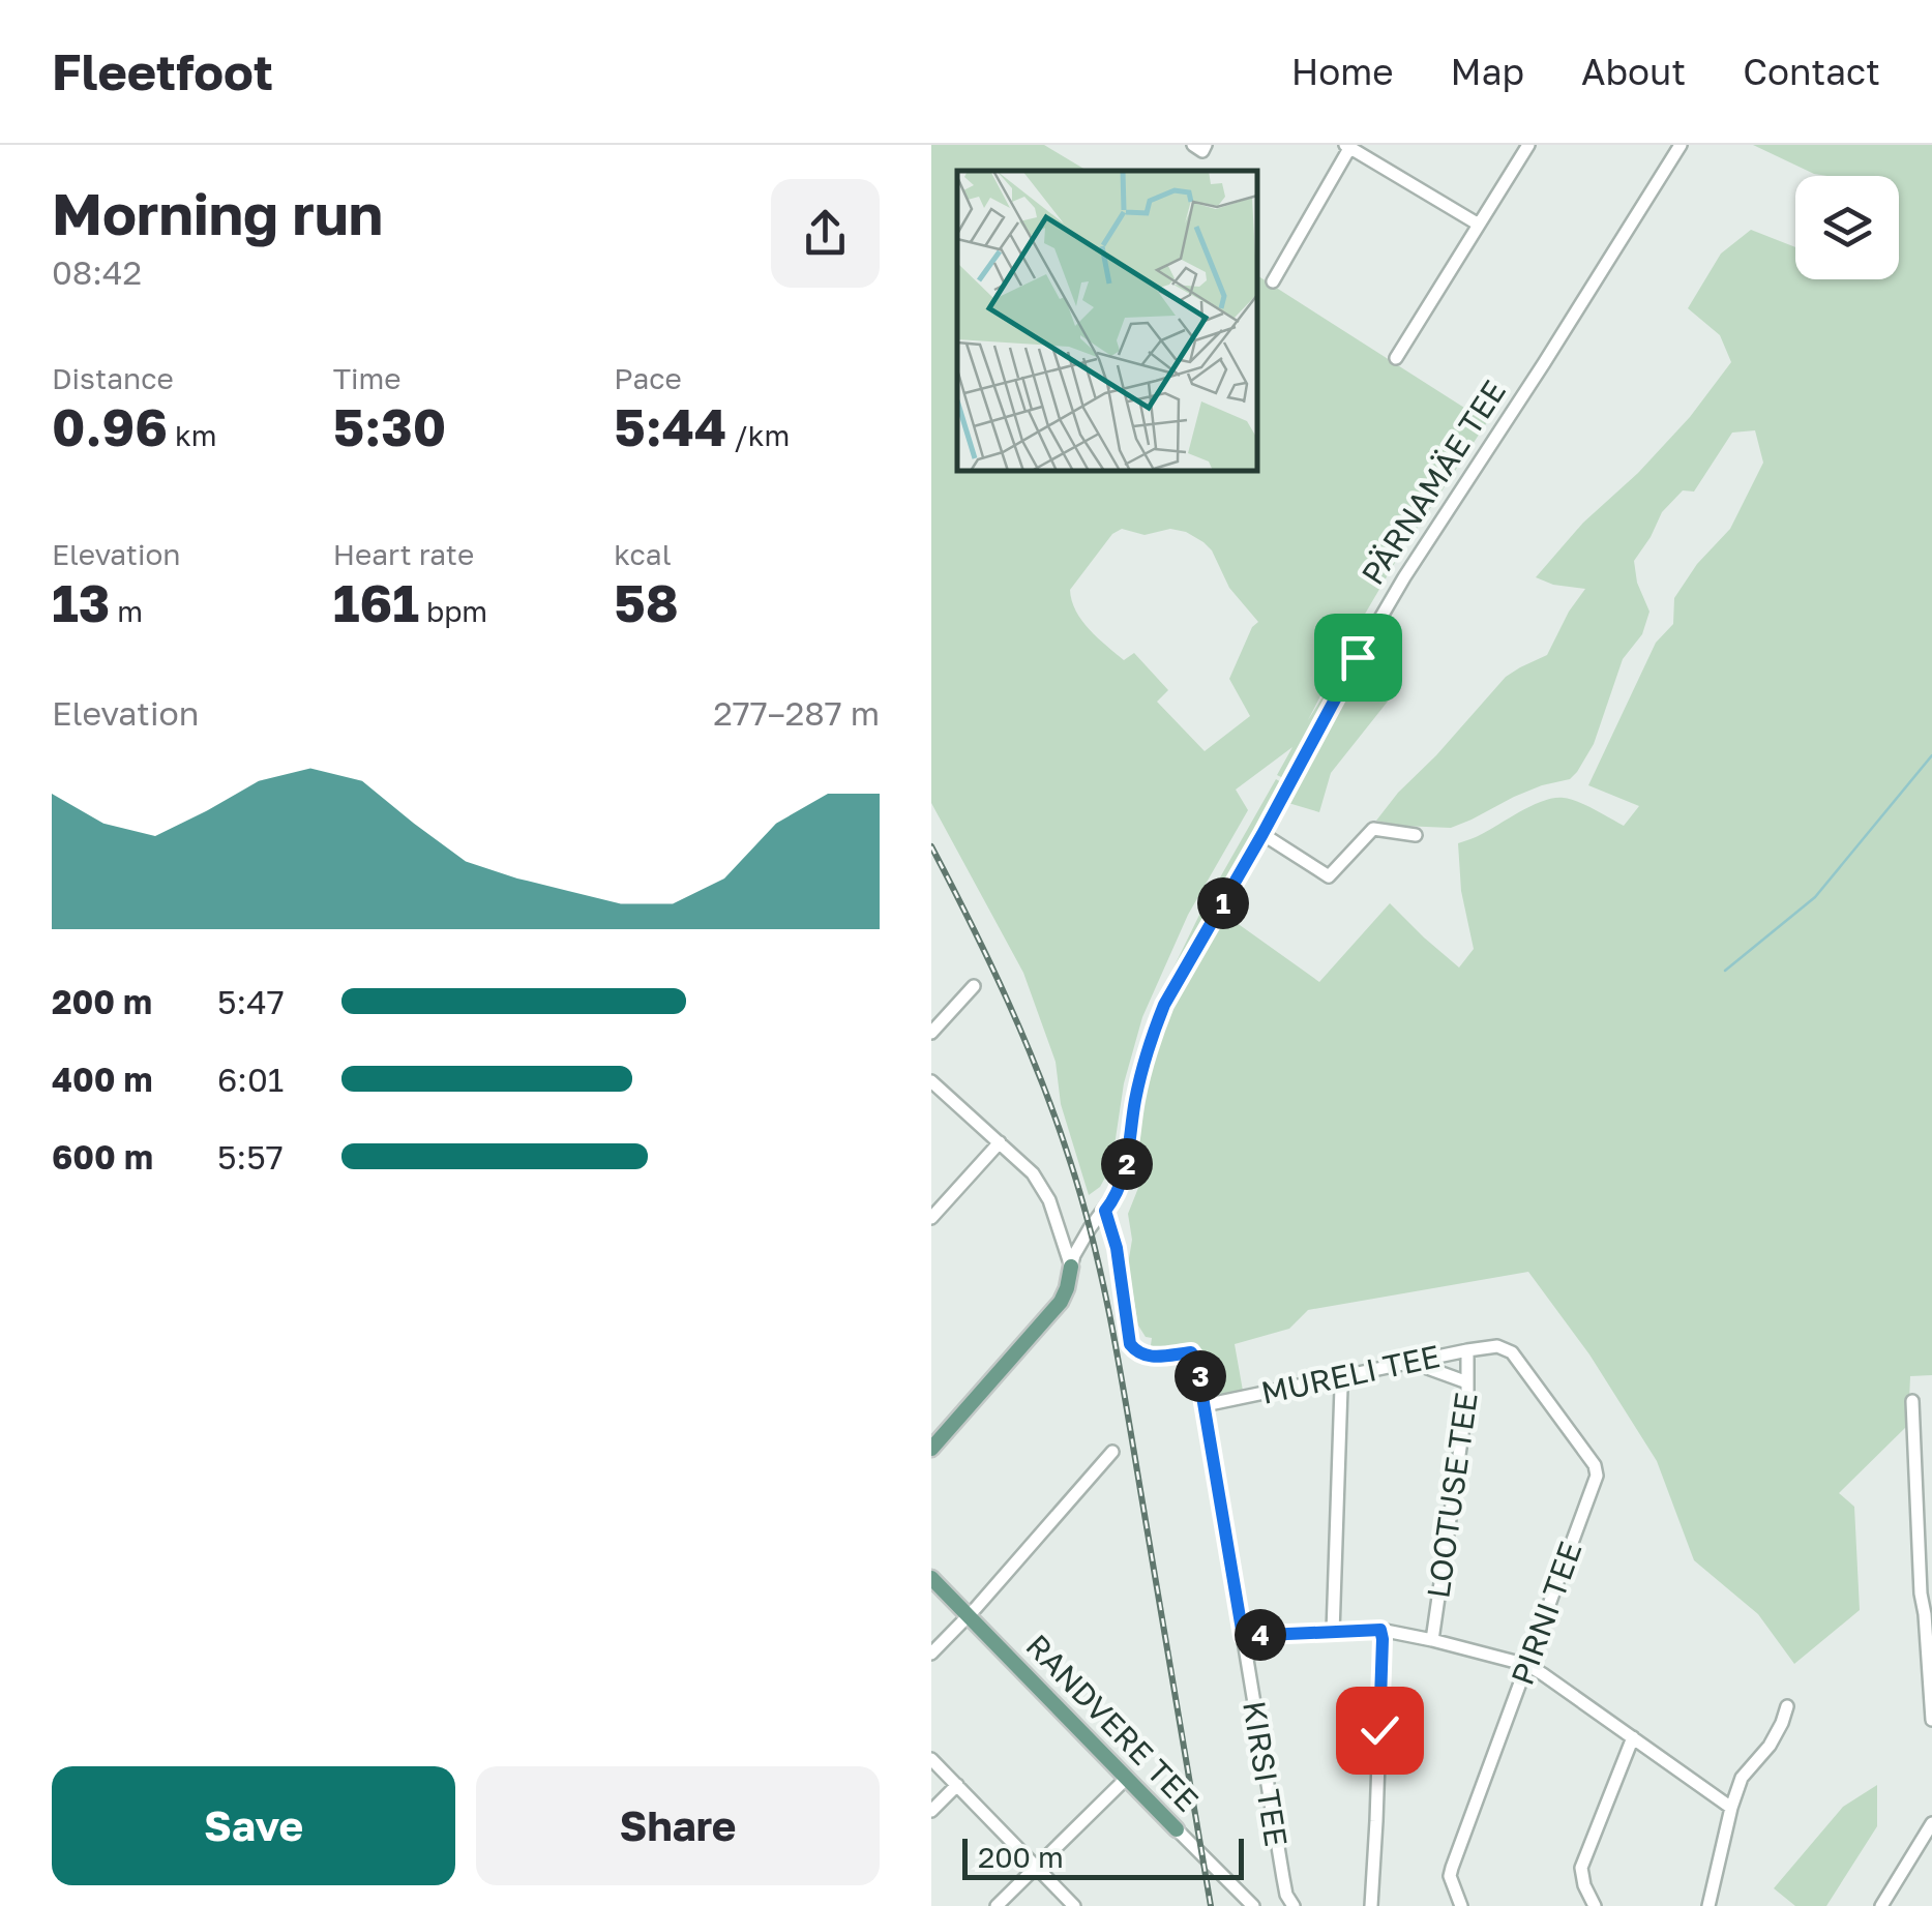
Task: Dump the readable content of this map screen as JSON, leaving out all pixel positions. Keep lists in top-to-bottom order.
{
  "streets": {
    "main road": ["PÄRNAMÄE TEE", "RANDVERE TEE"],
    "street": [
      "MURELI TEE",
      "LOOTUSE TEE",
      "PIRNI TEE",
      "KIRSI TEE"
    ]
  },
  "crossings": [
    ["PÄRNAMÄE TEE", "KIRSI TEE"],
    ["MURELI TEE", "LOOTUSE TEE"],
    ["MURELI TEE", "PIRNI TEE"],
    ["MURELI TEE", "KIRSI TEE"]
  ],
  "scale_bar": "200 m",
  "page": {
    "header": "Fleetfoot",
    "nav": [
      "Home",
      "Map",
      "About",
      "Contact"
    ],
    "heading": ["Morning run", "08:42"],
    "stats": [
      ["Distance", "0.96 km"],
      ["Time", "5:30"],
      ["Pace", "5:44 /km"],
      ["Elevation", "13 m"],
      ["Heart rate", "161 bpm"],
      ["kcal", "58"]
    ],
    "chart": ["Elevation", "277–287 m"],
    "pins": [
      "1",
      "2",
      "3",
      "4"
    ],
    "list": [
      {
        "name": "200 m",
        "note": "5:47"
      },
      {
        "name": "400 m",
        "note": "6:01"
      },
      {
        "name": "600 m",
        "note": "5:57"
      }
    ],
    "buttons": ["Save", "Share"],
    "scale": "200 m"
  }
}
